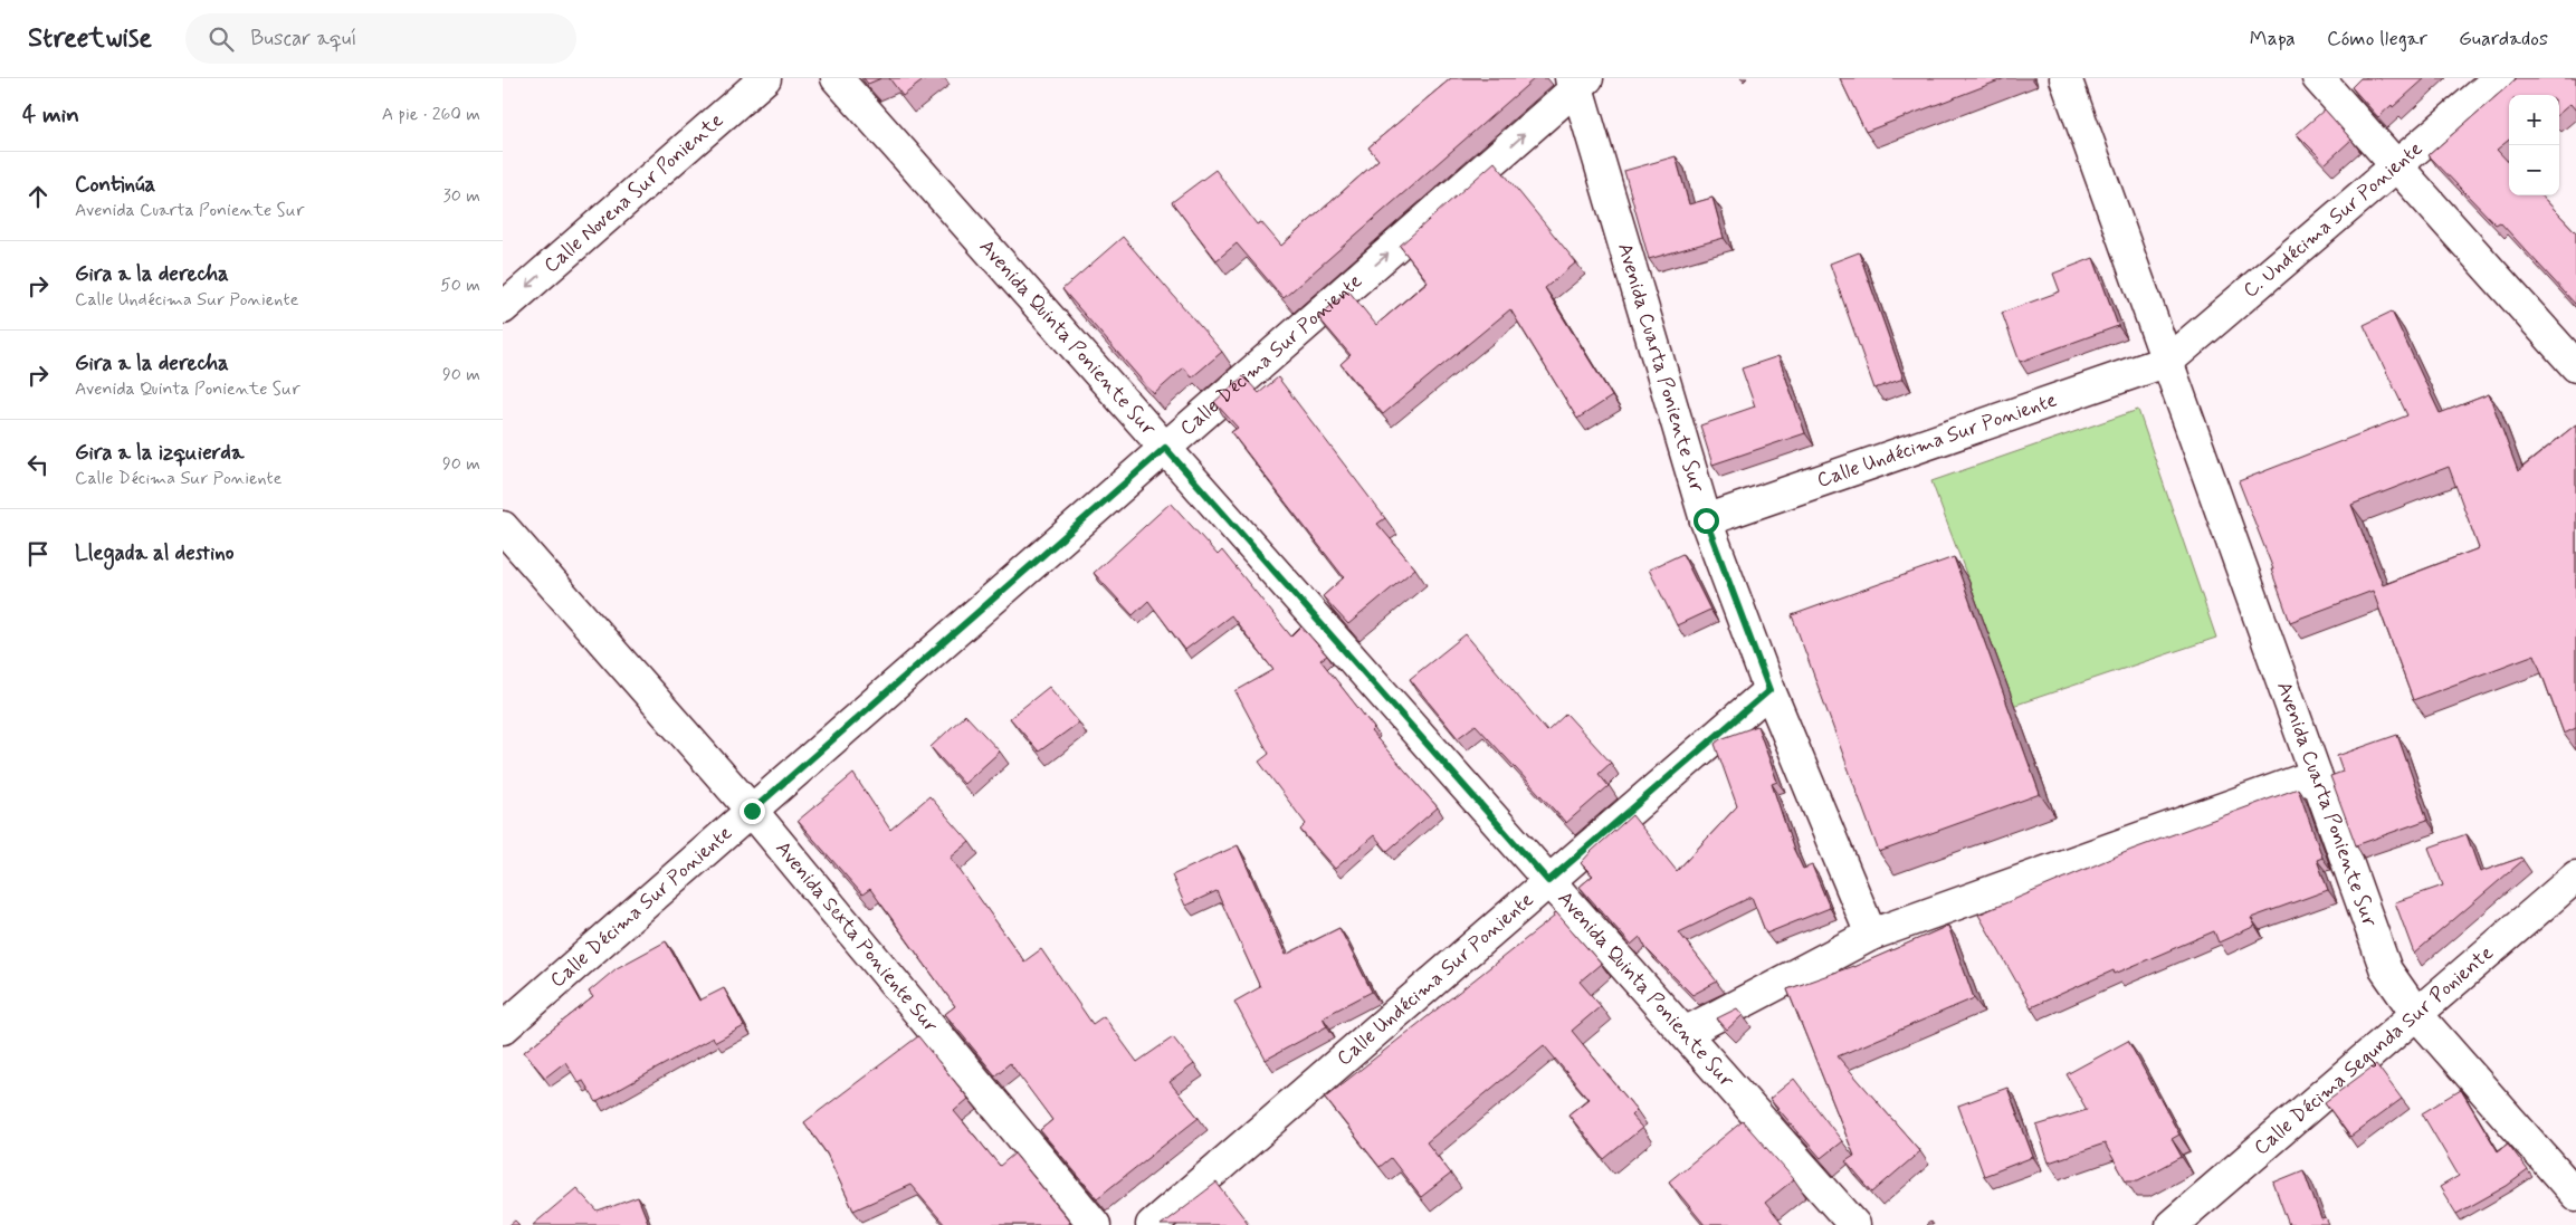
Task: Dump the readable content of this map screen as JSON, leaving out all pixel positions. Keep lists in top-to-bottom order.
{
  "streets": {
    "street": [
      "Calle Novena Sur Poniente",
      "C. Undécima Sur Poniente",
      "Avenida Quinta Poniente Sur",
      "Calle Décima Sur Poniente",
      "Avenida Cuarta Poniente Sur",
      "Calle Undécima Sur Poniente",
      "Avenida Sexta Poniente Sur",
      "Calle Décima Segunda Sur Poniente"
    ]
  },
  "crossings": [
    ["C. Undécima Sur Poniente", "Avenida Cuarta Poniente Sur"],
    ["C. Undécima Sur Poniente", "Calle Undécima Sur Poniente"],
    ["Avenida Quinta Poniente Sur", "Calle Décima Sur Poniente"],
    ["Avenida Quinta Poniente Sur", "Calle Undécima Sur Poniente"],
    ["Calle Décima Sur Poniente", "Avenida Cuarta Poniente Sur"],
    ["Calle Décima Sur Poniente", "Avenida Sexta Poniente Sur"],
    ["Avenida Cuarta Poniente Sur", "Calle Undécima Sur Poniente"],
    ["Avenida Cuarta Poniente Sur", "Calle Décima Segunda Sur Poniente"]
  ],
  "one_way": ["Calle Novena Sur Poniente", "Calle Décima Sur Poniente"],
  "page": {
    "header": "Streetwise",
    "search": "Buscar aquí",
    "nav": ["Mapa", "Cómo llegar", "Guardados"],
    "heading": ["4 min", "A pie · 260 m"],
    "map_buttons": ["+", "−"],
    "list": [
      ["Continúa", "Avenida Cuarta Poniente Sur", "30 m"],
      ["Gira a la derecha", "Calle Undécima Sur Poniente", "50 m"],
      ["Gira a la derecha", "Avenida Quinta Poniente Sur", "90 m"],
      ["Gira a la izquierda", "Calle Décima Sur Poniente", "90 m"],
      "Llegada al destino"
    ]
  }
}
